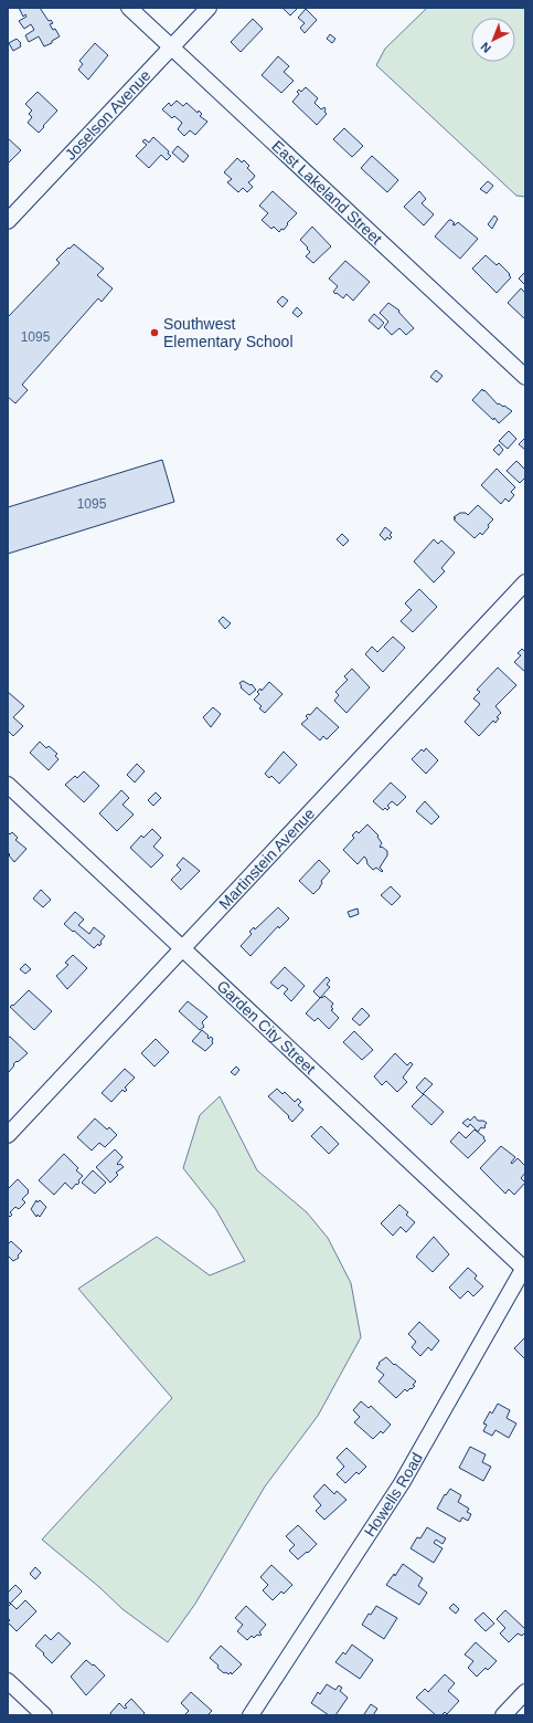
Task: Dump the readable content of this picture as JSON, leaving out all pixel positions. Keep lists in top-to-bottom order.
{
  "streets": {
    "street": [
      "Joselson Avenue",
      "East Lakeland Street",
      "Martinstein Avenue",
      "Garden City Street",
      "Howells Road"
    ]
  },
  "crossings": [
    ["Joselson Avenue", "East Lakeland Street"],
    ["Martinstein Avenue", "Garden City Street"],
    ["Garden City Street", "Howells Road"]
  ],
  "places": ["Southwest Elementary School"],
  "house_numbers": ["1095", "1095"],
  "north": "bottom left"
}
